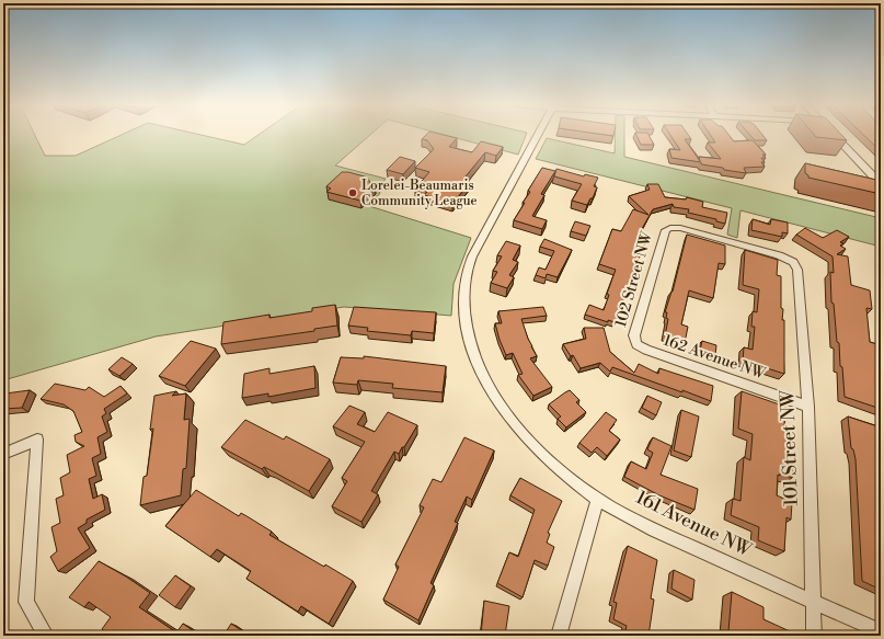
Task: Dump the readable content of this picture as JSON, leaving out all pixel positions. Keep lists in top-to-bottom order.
{
  "streets": {
    "street": [
      "102 Street NW",
      "162 Avenue NW",
      "101 Street NW",
      "161 Avenue NW"
    ]
  },
  "crossings": [
    ["102 Street NW", "162 Avenue NW"],
    ["102 Street NW", "101 Street NW"],
    ["162 Avenue NW", "101 Street NW"],
    ["101 Street NW", "161 Avenue NW"]
  ],
  "places": ["Lorelei-Beaumaris Community League"]
}
